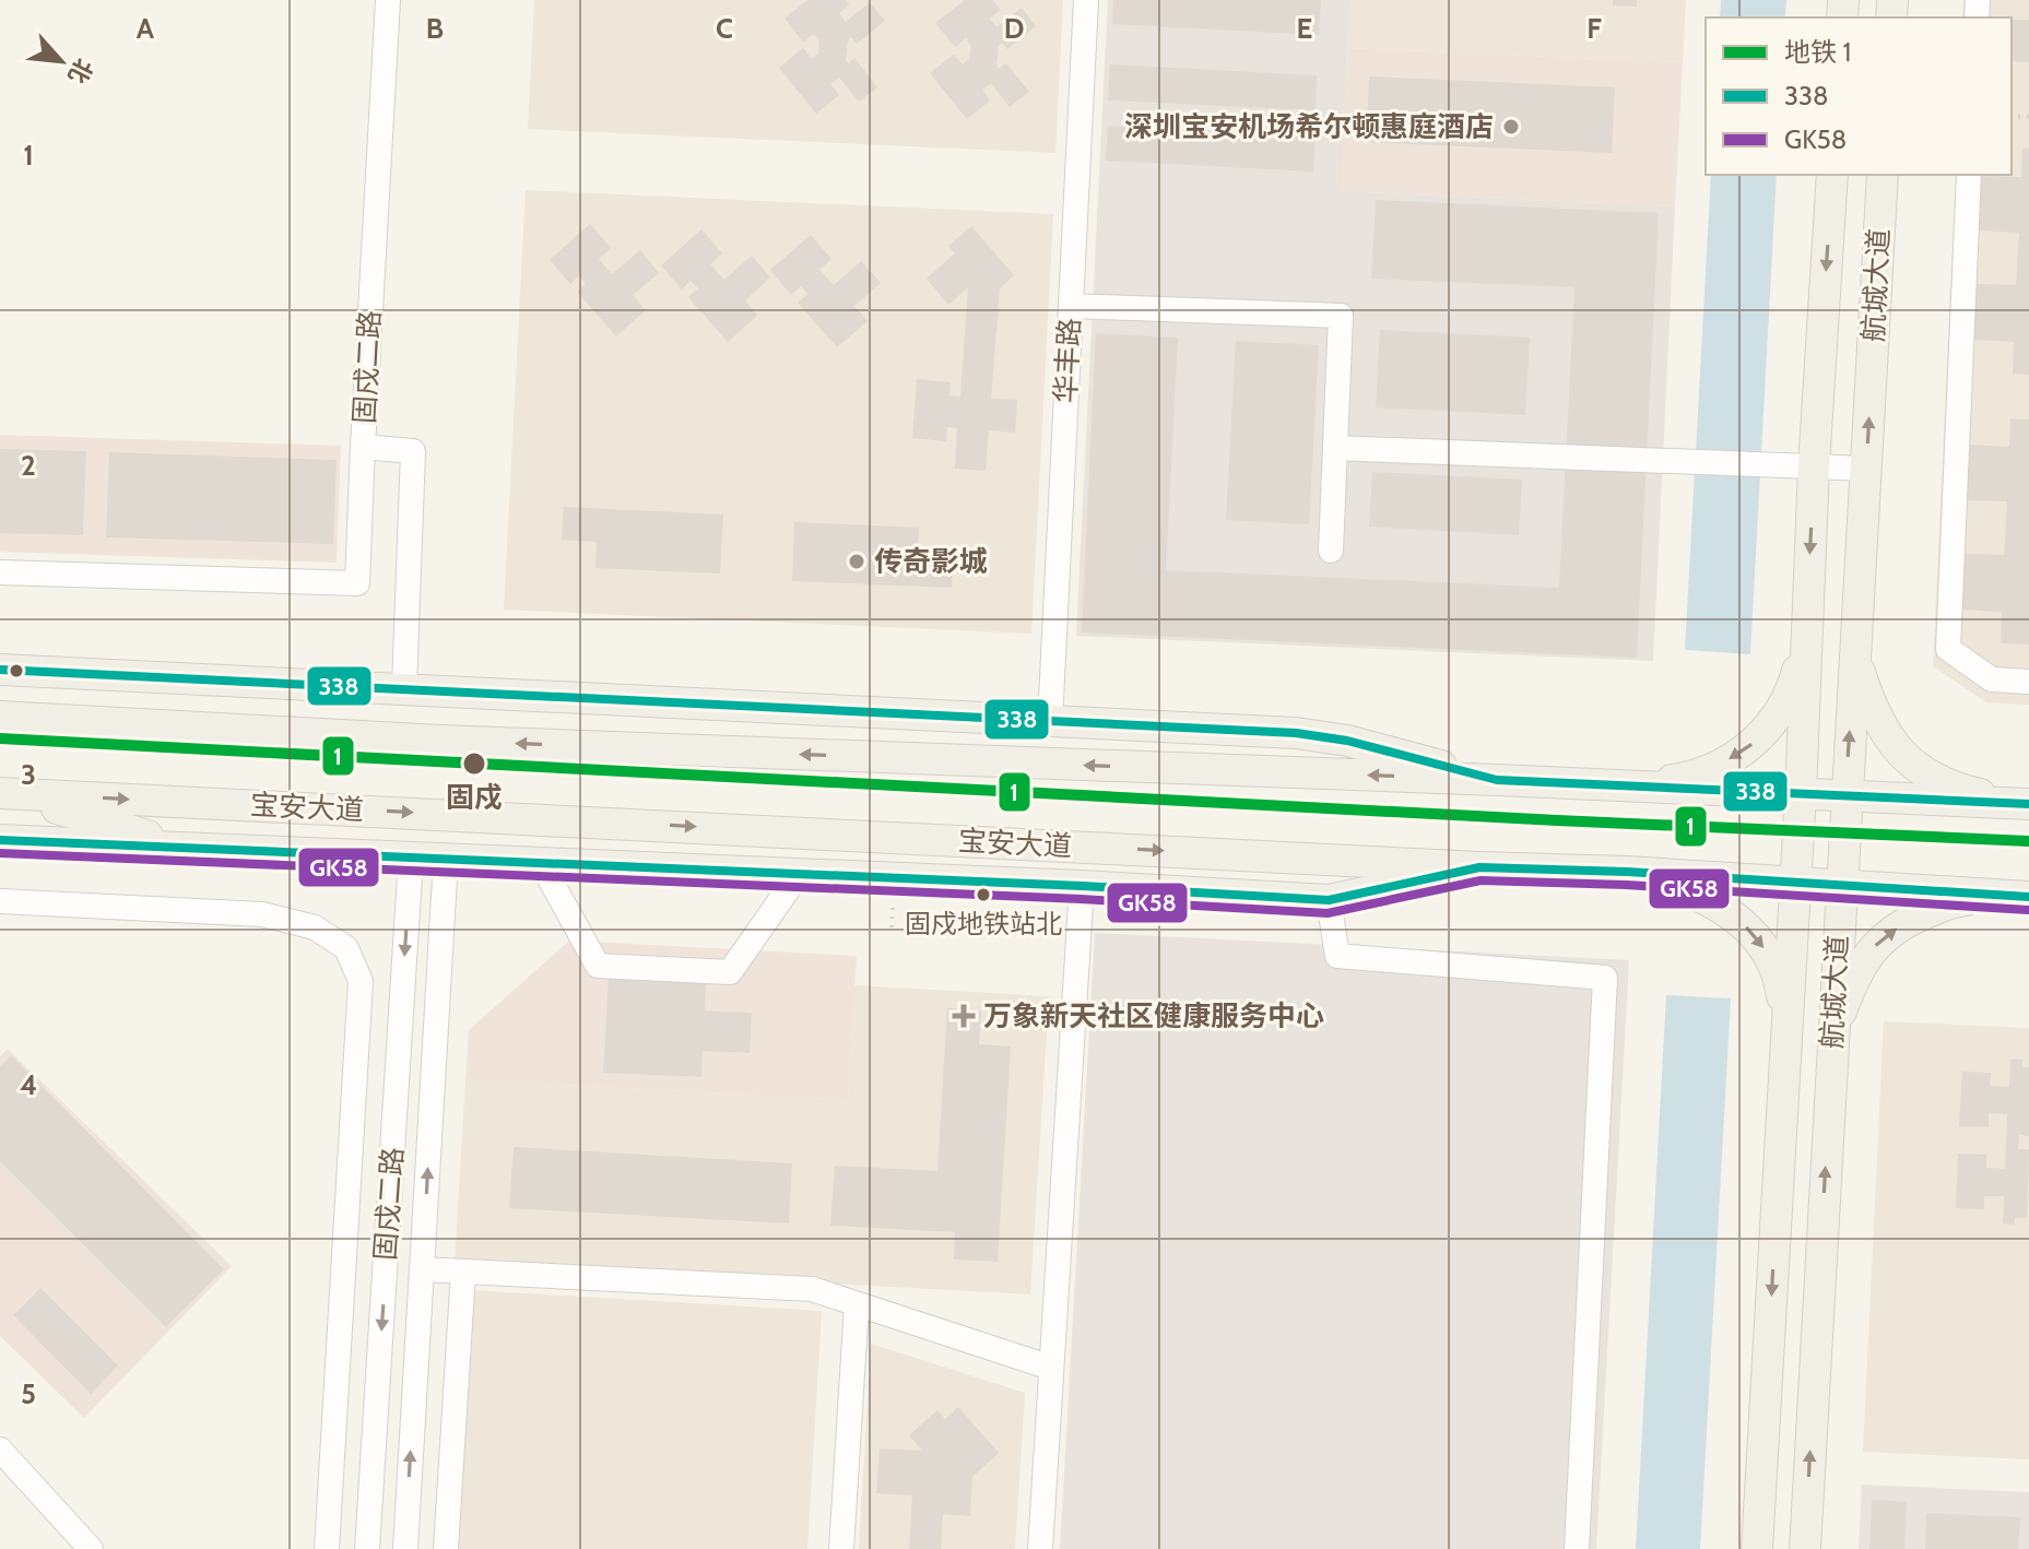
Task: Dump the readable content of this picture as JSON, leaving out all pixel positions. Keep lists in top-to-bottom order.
{
  "streets": {
    "main road": ["航城大道", "宝安大道"],
    "street": ["华丰路", "固戍二路"]
  },
  "crossings": [
    ["航城大道", "宝安大道"]
  ],
  "places": {
    "other": [
      "深圳宝安机场希尔顿惠庭酒店",
      "传奇影城",
      "固戍",
      "固戍地铁站北"
    ],
    "health": ["万象新天社区健康服务中心"]
  },
  "lines": ["transit line 338", "metro line 1", "transit line GK58"],
  "legend": ["地铁 1", "338", "GK58"],
  "north": "bottom right",
  "grid": {
    "columns": [
      "A",
      "B",
      "C",
      "D",
      "E",
      "F"
    ],
    "rows": [
      "1",
      "2",
      "3",
      "4",
      "5"
    ]
  }
}
